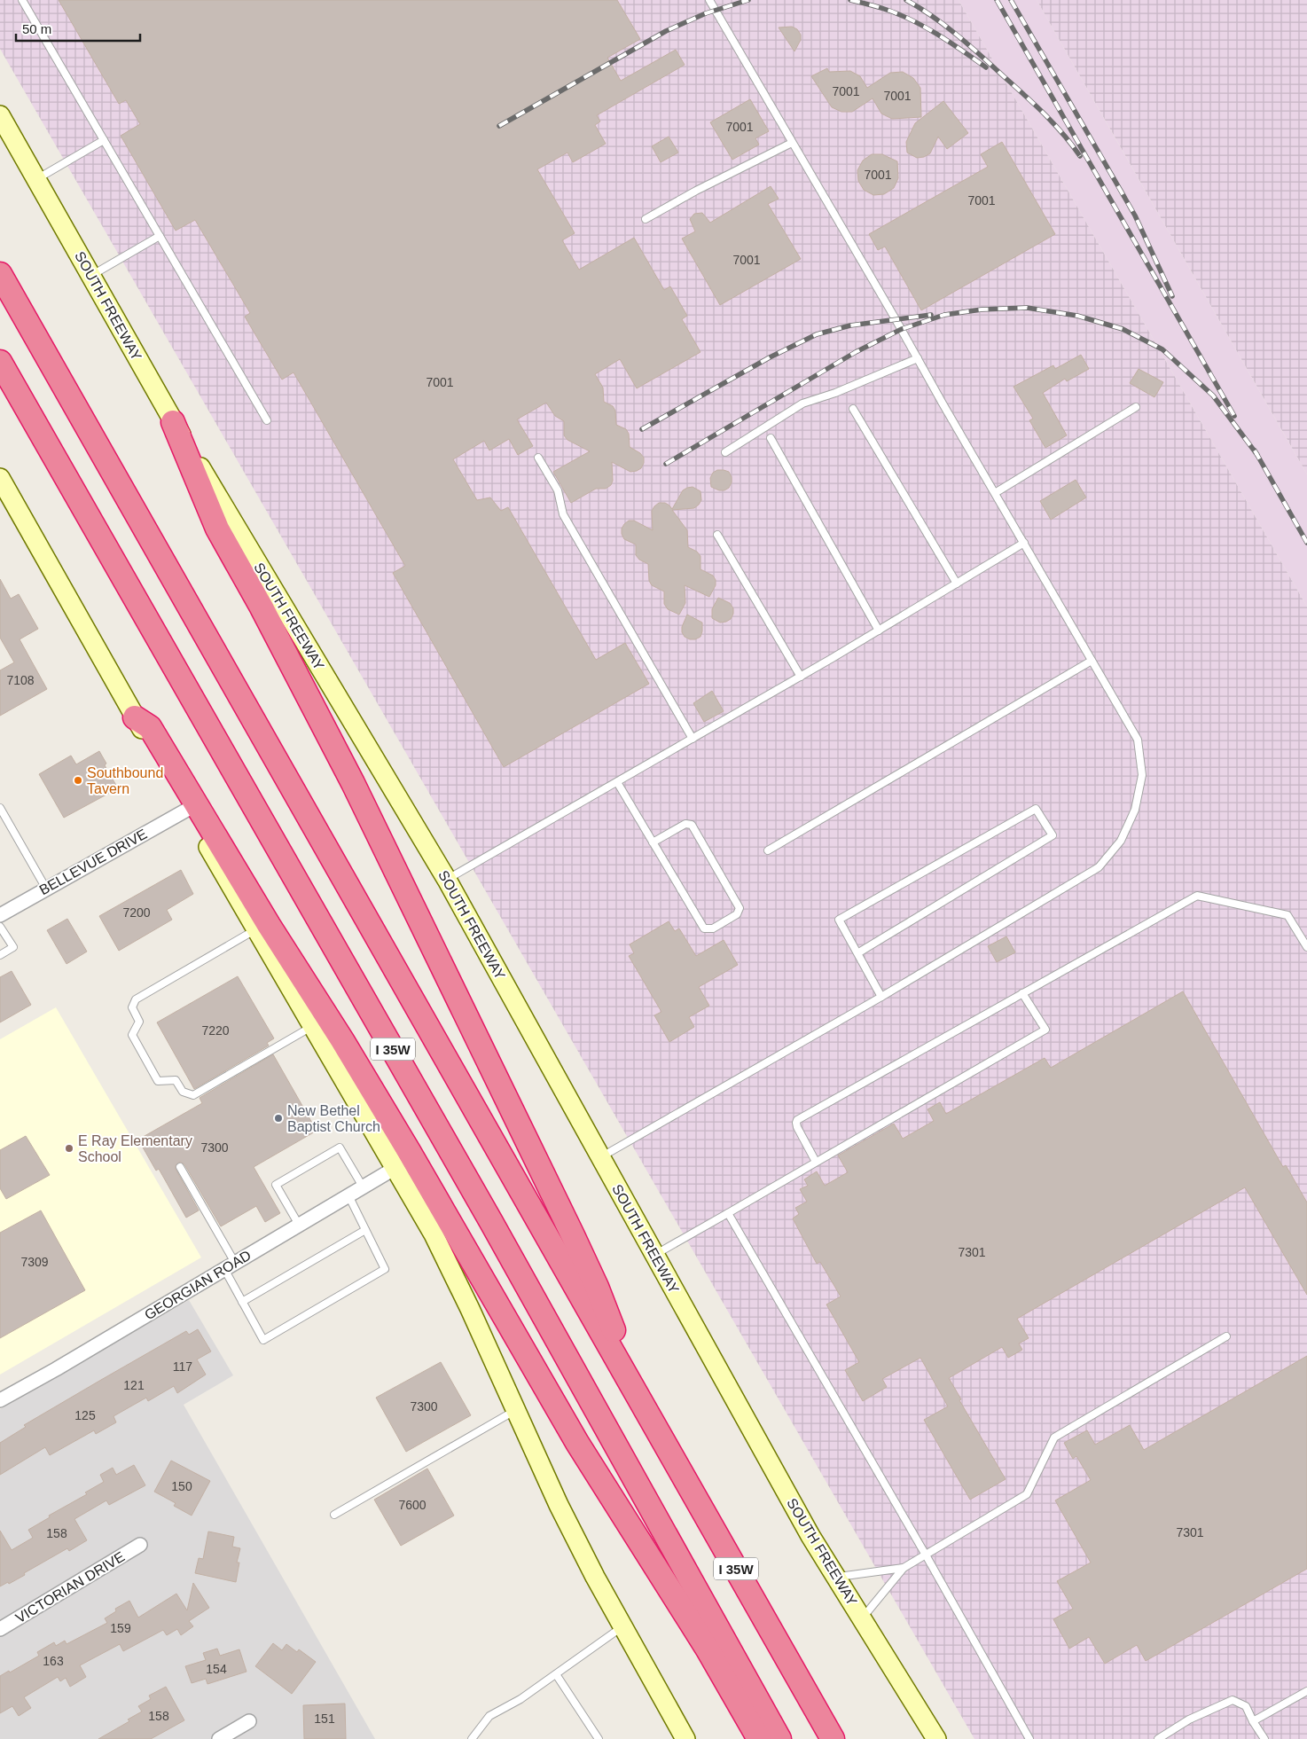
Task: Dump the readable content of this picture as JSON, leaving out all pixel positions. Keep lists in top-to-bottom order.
{
  "streets": {
    "highway": ["I 35W"],
    "main road": ["SOUTH FREEWAY"],
    "street": ["BELLEVUE DRIVE", "GEORGIAN ROAD", "VICTORIAN DRIVE"]
  },
  "places": ["Southbound Tavern", "New Bethel Baptist Church", "E Ray Elementary School"],
  "house_numbers": [
    "7001",
    "7001",
    "7001",
    "7001",
    "7001",
    "7001",
    "7001",
    "7108",
    "7200",
    "7220",
    "7300",
    "7301",
    "7309",
    "117",
    "121",
    "7300",
    "125",
    "150",
    "7600",
    "7301",
    "158",
    "159",
    "163",
    "154",
    "158",
    "151"
  ],
  "scale_bar": "50 m"
}
